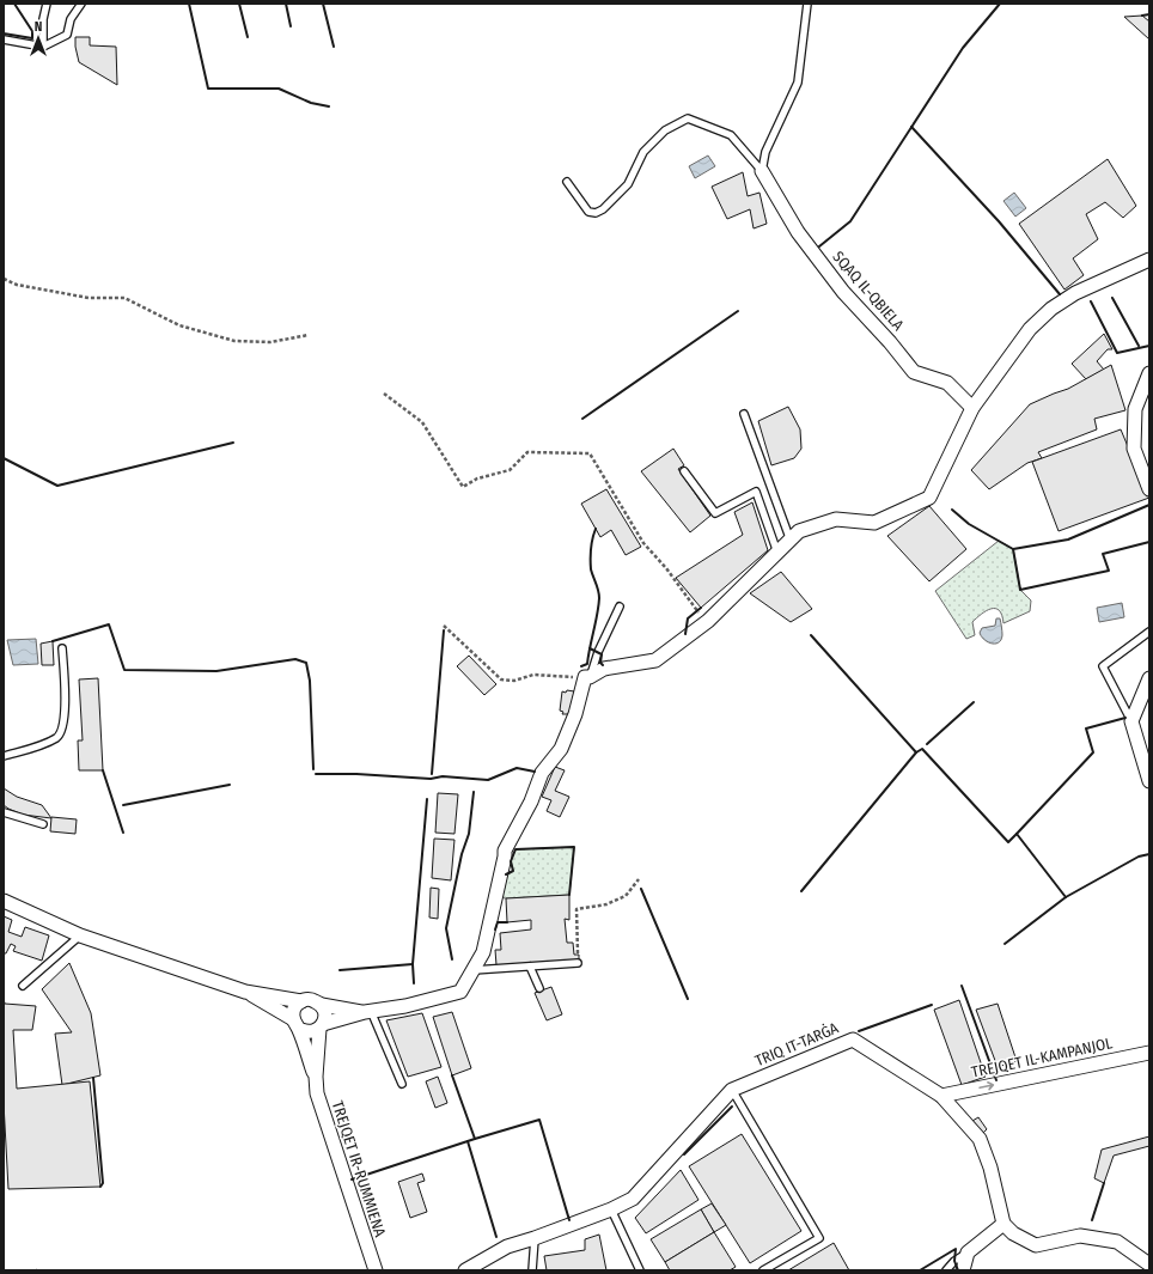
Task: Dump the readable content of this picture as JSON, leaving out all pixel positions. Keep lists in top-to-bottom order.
{
  "streets": {
    "street": [
      "SQAQ IL-QBIELA",
      "TRIQ IT-TARĠA",
      "TREJQET IL-KAMPANJOL",
      "TREJQET IR-RUMMIENA"
    ]
  },
  "crossings": [
    ["TRIQ IT-TARĠA", "TREJQET IL-KAMPANJOL"]
  ],
  "one_way": ["TREJQET IL-KAMPANJOL"],
  "north": "top"
}
